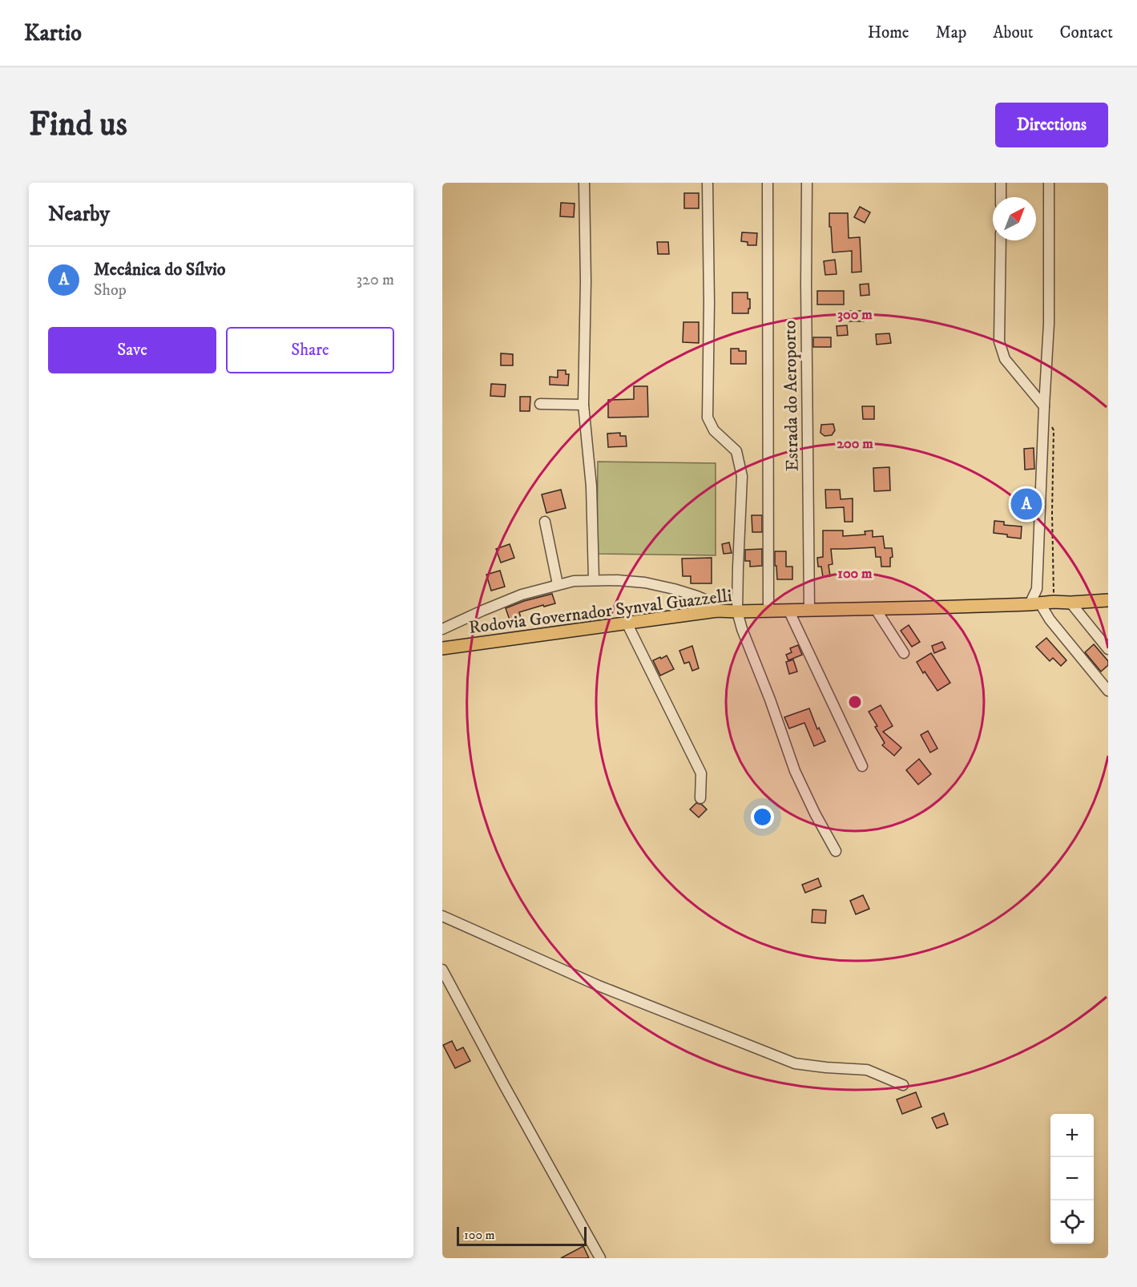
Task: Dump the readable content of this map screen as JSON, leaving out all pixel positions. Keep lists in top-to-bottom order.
{
  "streets": {
    "main road": ["Rodovia Governador Synval Guazzelli"],
    "street": ["Estrada do Aeroporto"]
  },
  "crossings": [
    ["Estrada do Aeroporto", "Rodovia Governador Synval Guazzelli"]
  ],
  "scale_bar": "100 m",
  "north": "top right",
  "page": {
    "header": "Kartio",
    "nav": [
      "Home",
      "Map",
      "About",
      "Contact"
    ],
    "buttons": [
      "Directions",
      ["Save", "Share"]
    ],
    "title": "Find us",
    "heading": "Nearby",
    "list": [
      {
        "mark": "A",
        "name": "Mecânica do Sílvio",
        "note": "Shop",
        "value": "320 m"
      }
    ],
    "pins": "A",
    "map_buttons": ["+", "−"],
    "scale": "100 m"
  },
  "rings": ["300 m", "200 m", "100 m"]
}
